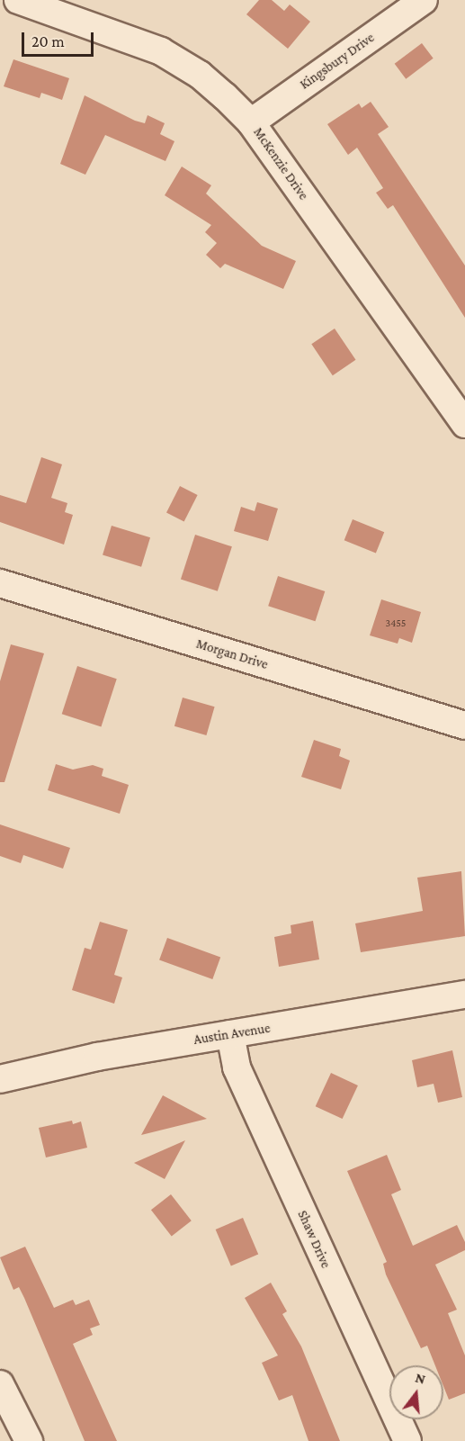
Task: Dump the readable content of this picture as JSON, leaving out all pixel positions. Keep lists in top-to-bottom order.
{
  "streets": {
    "street": [
      "Kingsbury Drive",
      "McKenzie Drive",
      "Morgan Drive",
      "Austin Avenue",
      "Shaw Drive"
    ]
  },
  "crossings": [
    ["Kingsbury Drive", "McKenzie Drive"],
    ["Austin Avenue", "Shaw Drive"]
  ],
  "house_numbers": ["3455"],
  "scale_bar": "20 m",
  "north": "top"
}
